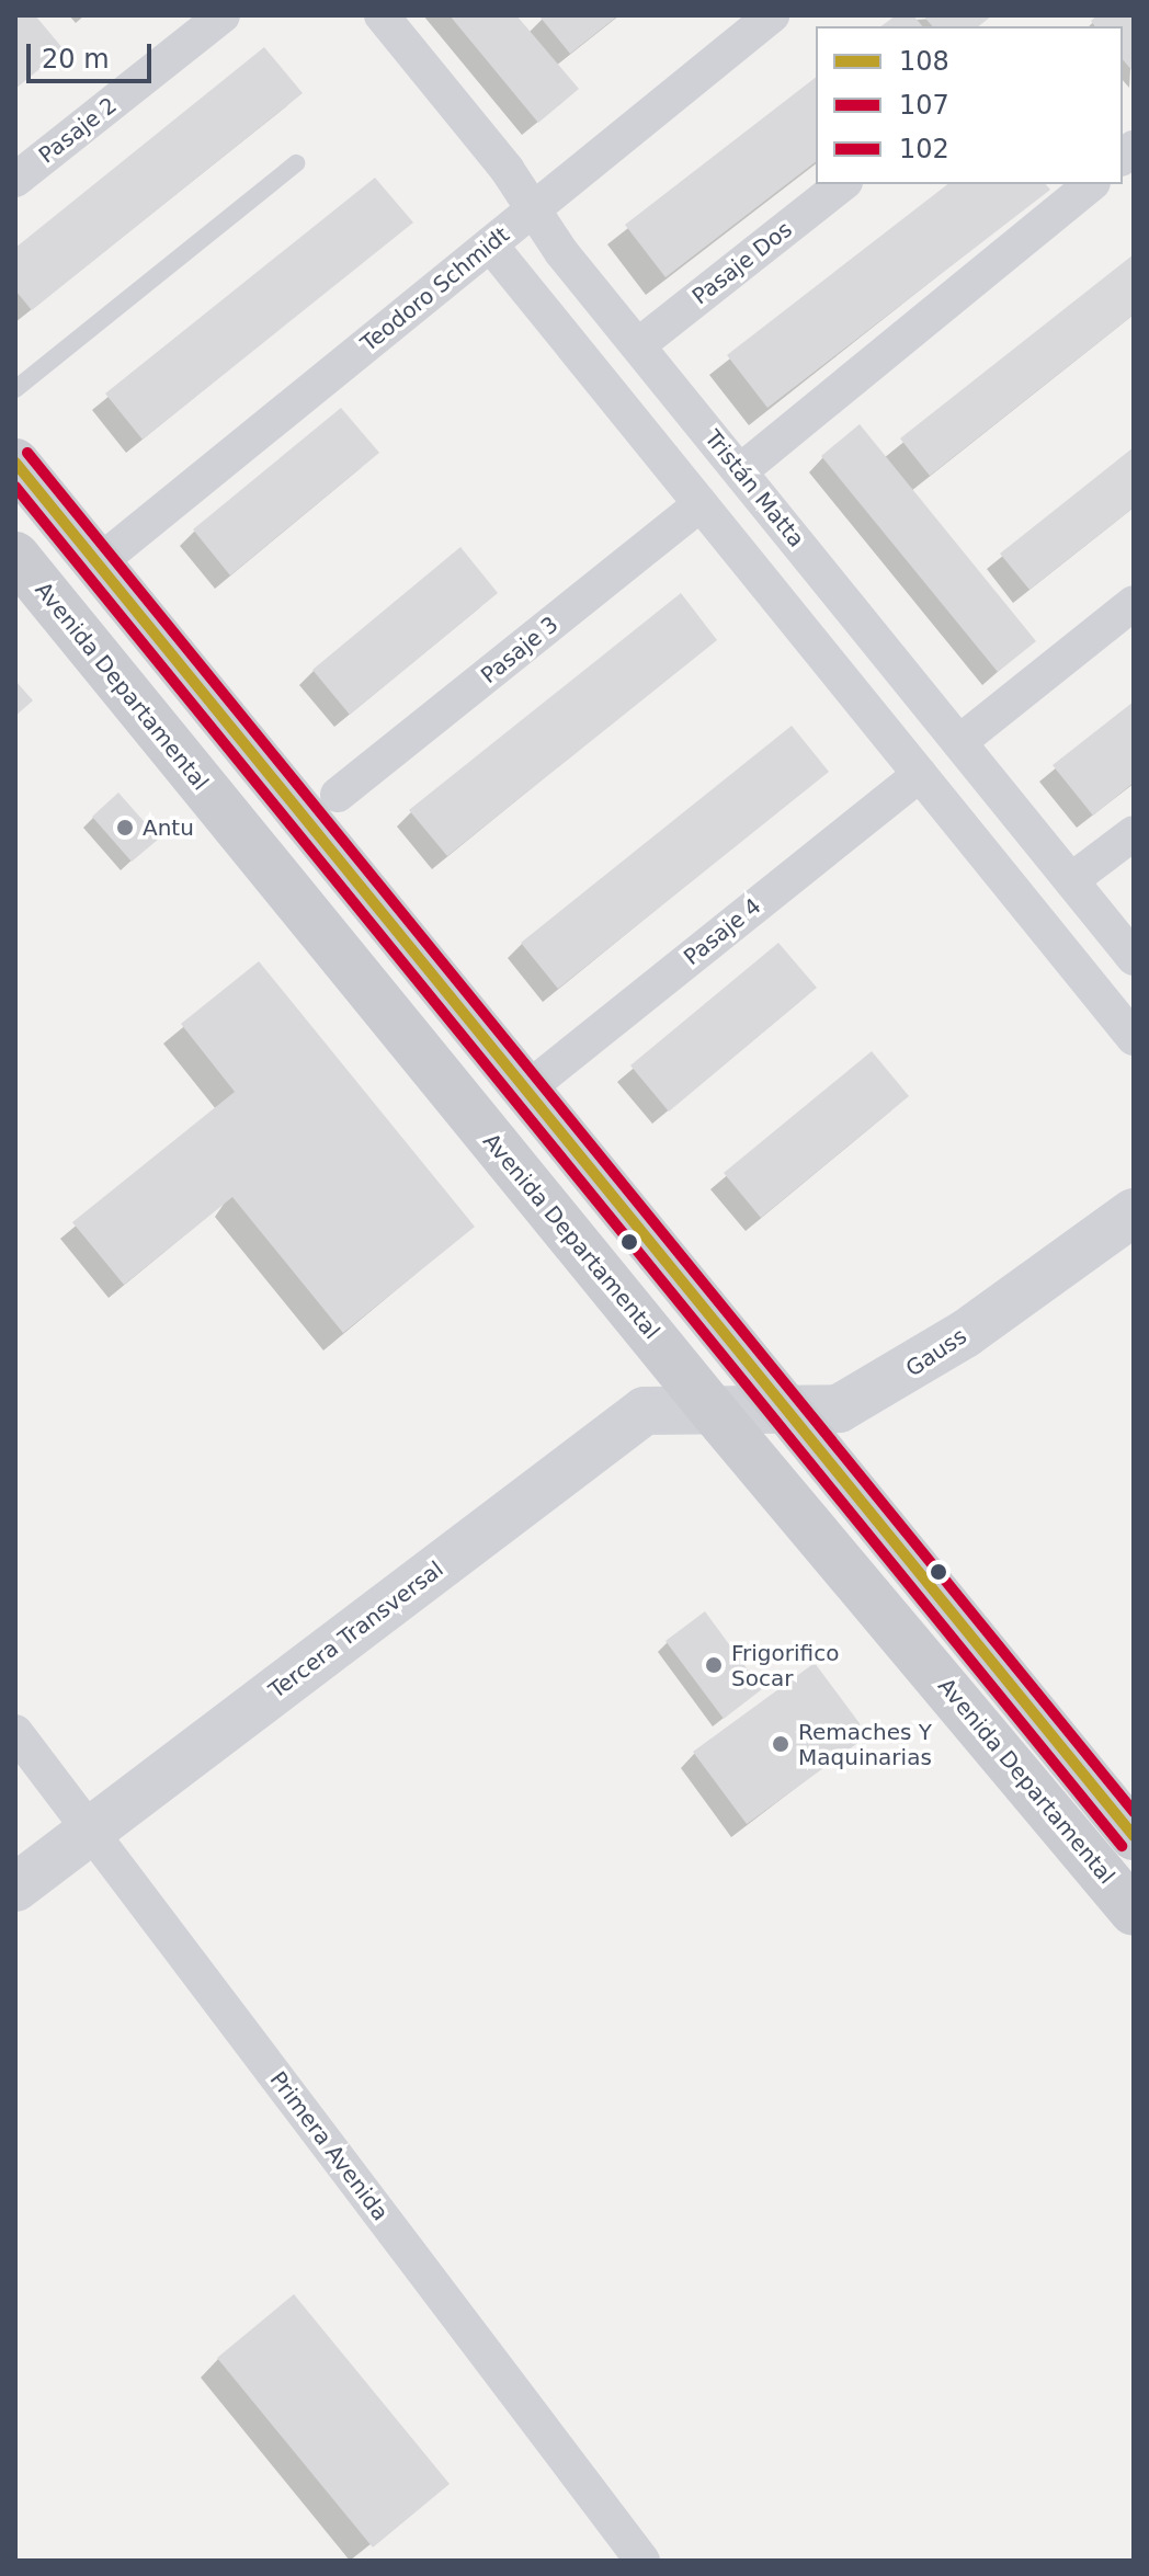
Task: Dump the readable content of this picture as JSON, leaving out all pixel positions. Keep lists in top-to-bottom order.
{
  "streets": {
    "main road": ["Avenida Departamental"],
    "street": [
      "Pasaje 2",
      "Pasaje Dos",
      "Teodoro Schmidt",
      "Tristán Matta",
      "Pasaje 3",
      "Pasaje 4",
      "Gauss",
      "Tercera Transversal",
      "Primera Avenida"
    ]
  },
  "crossings": [
    ["Pasaje Dos", "Tristán Matta"],
    ["Teodoro Schmidt", "Tristán Matta"],
    ["Avenida Departamental", "Gauss"],
    ["Avenida Departamental", "Tercera Transversal"],
    ["Gauss", "Tercera Transversal"],
    ["Tercera Transversal", "Primera Avenida"]
  ],
  "places": ["Antu", "Frigorifico Socar", "Remaches Y Maquinarias"],
  "lines": ["transit line 102", "transit line 108", "transit line 107"],
  "legend": ["108", "107", "102"],
  "scale_bar": "20 m"
}
